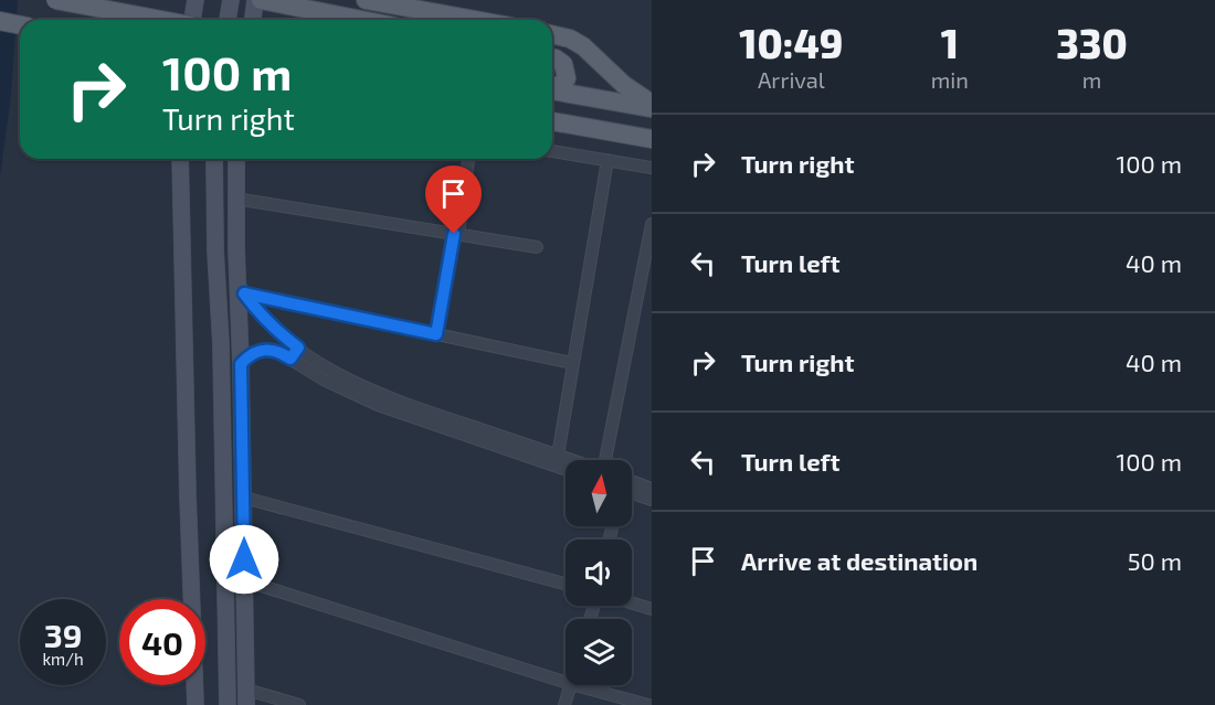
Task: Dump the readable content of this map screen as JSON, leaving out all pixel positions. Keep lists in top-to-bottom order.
{
  "north": "top",
  "page": {
    "eta": [
      "10:49",
      "Arrival",
      "1",
      "min",
      "330",
      "m"
    ],
    "turn": ["100 m", "Turn right"],
    "list": [
      {
        "name": "Turn right",
        "value": "100 m"
      },
      {
        "name": "Turn left",
        "value": "40 m"
      },
      {
        "name": "Turn right",
        "value": "40 m"
      },
      {
        "name": "Turn left",
        "value": "100 m"
      },
      {
        "name": "Arrive at destination",
        "value": "50 m"
      }
    ],
    "speed": "39 km/h",
    "limit": "40"
  }
}
